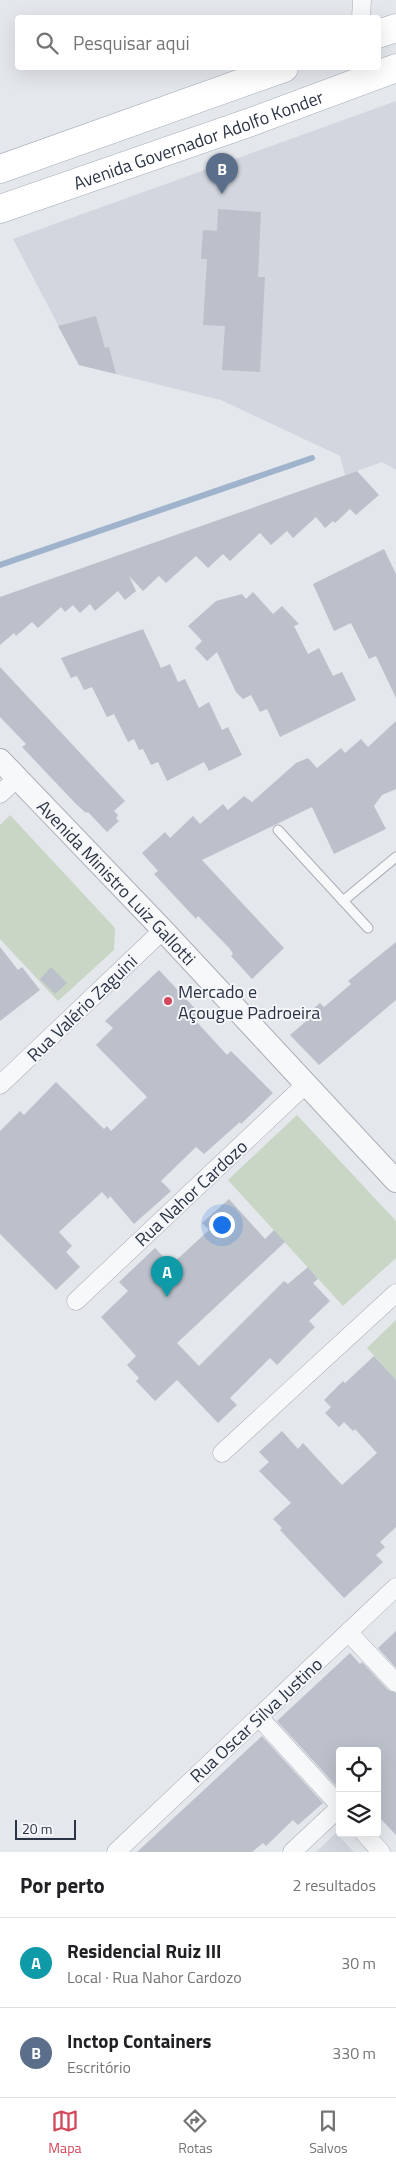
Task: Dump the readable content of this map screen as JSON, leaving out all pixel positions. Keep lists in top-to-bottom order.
{
  "streets": {
    "main road": ["Avenida Governador Adolfo Konder"],
    "street": [
      "Avenida Ministro Luiz Gallotti",
      "Rua Valério Zaguini",
      "Rua Nahor Cardozo",
      "Rua Oscar Silva Justino"
    ]
  },
  "crossings": [
    ["Avenida Ministro Luiz Gallotti", "Rua Valério Zaguini"],
    ["Avenida Ministro Luiz Gallotti", "Rua Nahor Cardozo"]
  ],
  "places": ["Mercado e Açougue Padroeira"],
  "scale_bar": "20 m",
  "page": {
    "search": "Pesquisar aqui",
    "pins": ["B", "A"],
    "scale": "20 m",
    "heading": ["Por perto", "2 resultados"],
    "list": [
      {
        "mark": "A",
        "name": "Residencial Ruiz III",
        "note": "Local · Rua Nahor Cardozo",
        "value": "30 m"
      },
      {
        "mark": "B",
        "name": "Inctop Containers",
        "note": "Escritório",
        "value": "330 m"
      }
    ],
    "nav": ["Mapa", "Rotas", "Salvos"]
  }
}
